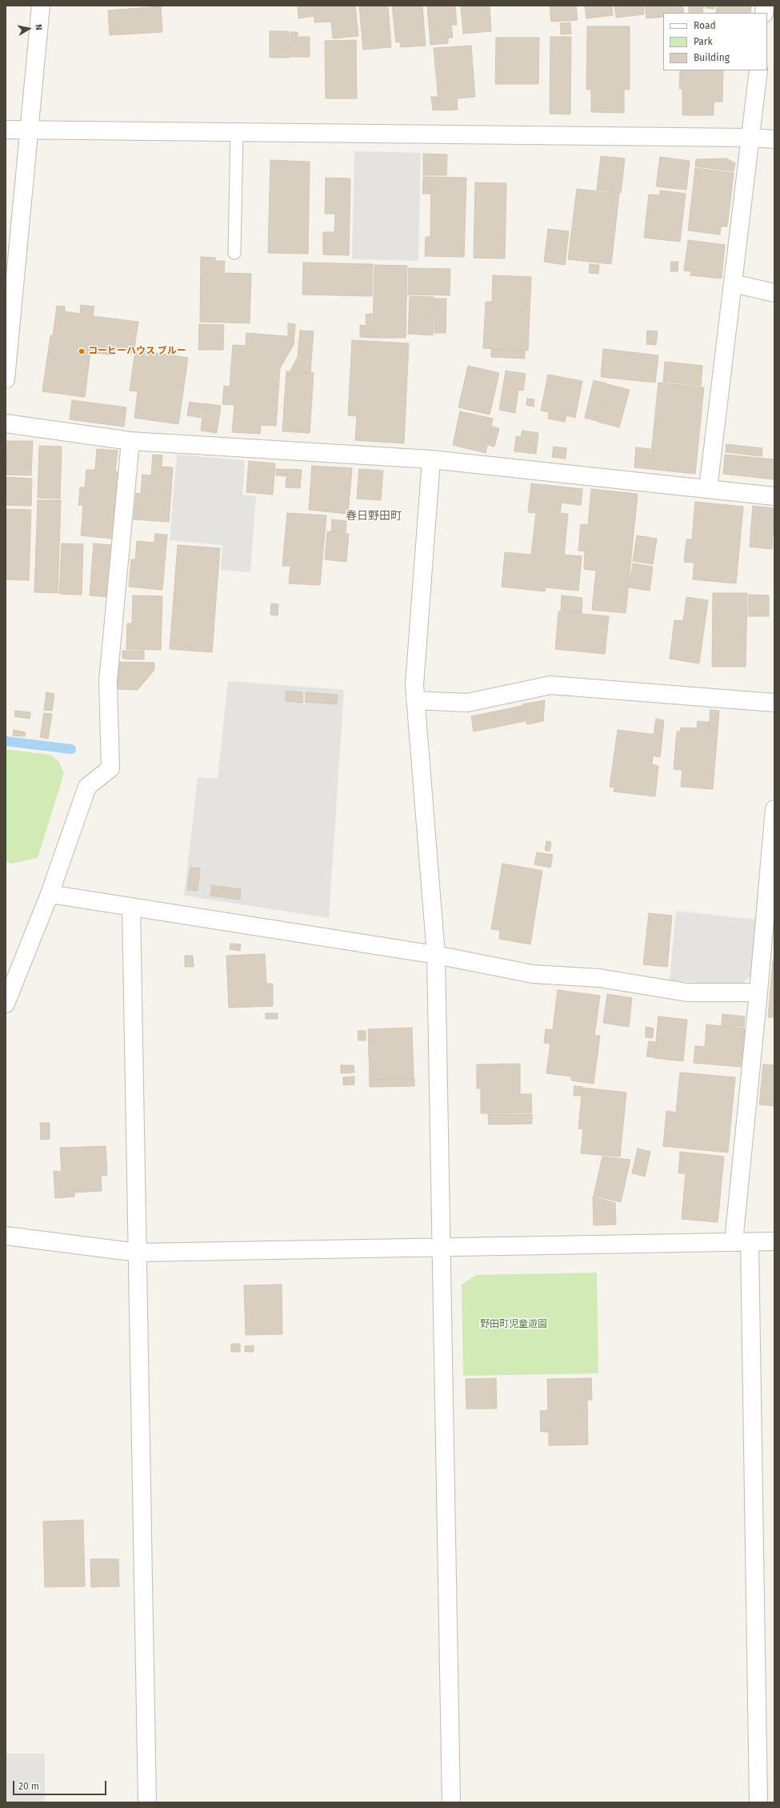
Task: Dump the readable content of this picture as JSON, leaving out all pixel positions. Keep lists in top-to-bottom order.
{
  "districts": ["春日野田町"],
  "parks": ["野田町児童遊園"],
  "places": ["コーヒーハウス ブルー"],
  "legend": ["Road", "Park", "Building"],
  "scale_bar": "20 m",
  "north": "right"
}
